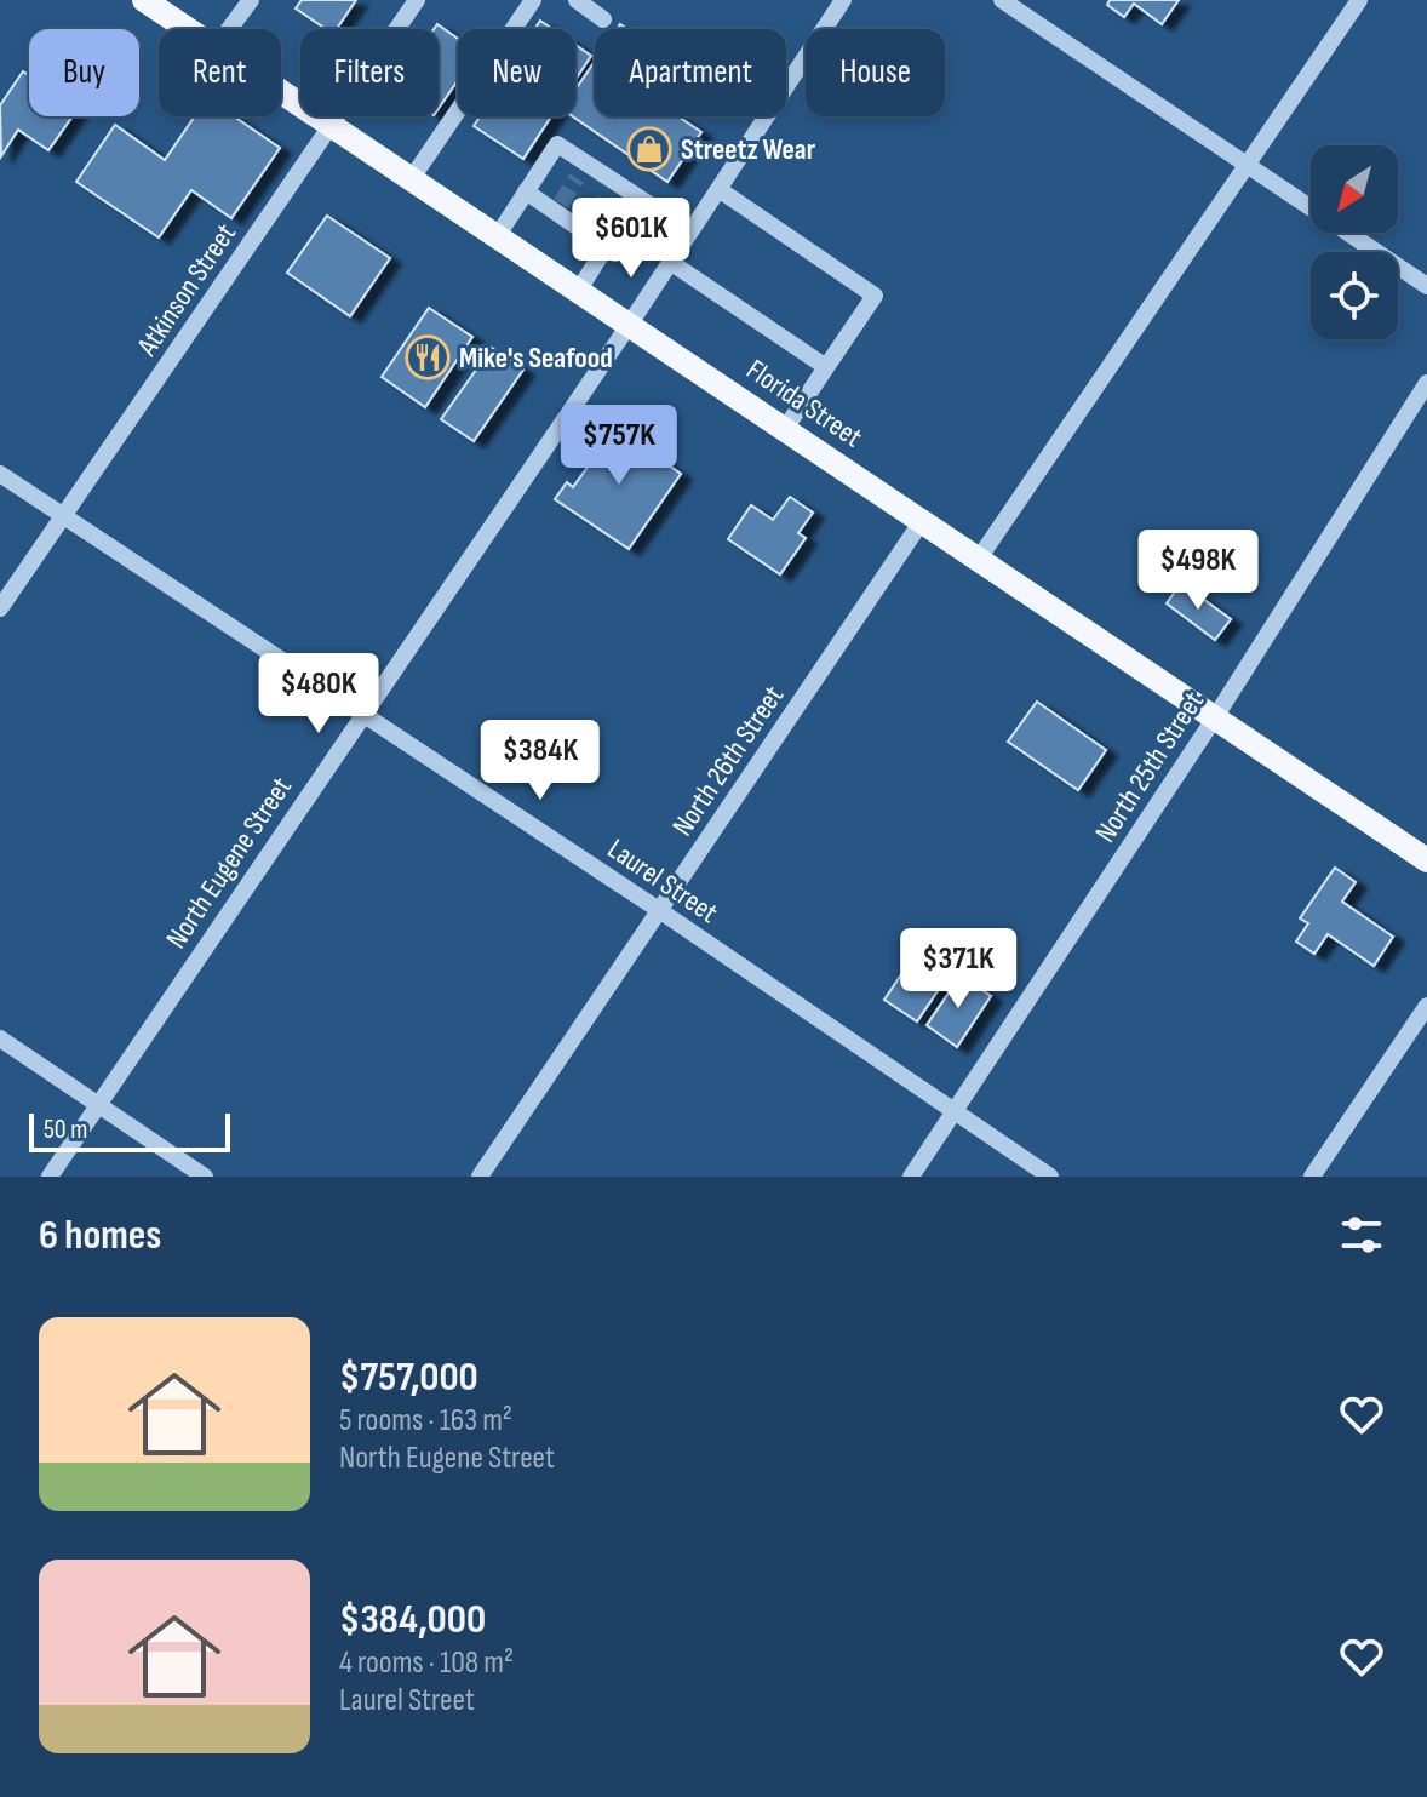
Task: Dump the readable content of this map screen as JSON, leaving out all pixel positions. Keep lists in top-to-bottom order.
{
  "streets": {
    "main road": ["Florida Street"],
    "street": [
      "Atkinson Street",
      "North 26th Street",
      "North 25th Street",
      "North Eugene Street",
      "Laurel Street"
    ]
  },
  "crossings": [
    ["Atkinson Street", "Florida Street"],
    ["Atkinson Street", "Laurel Street"],
    ["Florida Street", "North 26th Street"],
    ["Florida Street", "North 25th Street"],
    ["Florida Street", "North Eugene Street"],
    ["North 26th Street", "Laurel Street"],
    ["North 25th Street", "Laurel Street"],
    ["North Eugene Street", "Laurel Street"]
  ],
  "places": {
    "shop": ["Streetz Wear"],
    "restaurant": ["Mike's Seafood"]
  },
  "scale_bar": "50 m",
  "north": "bottom left",
  "page": {
    "chip": [
      "Buy",
      "Rent",
      "Filters",
      "New",
      "Apartment",
      "House"
    ],
    "price": [
      "$601K",
      "$757K",
      "$498K",
      "$480K",
      "$384K",
      "$371K"
    ],
    "scale": "50 m",
    "heading": "6 homes",
    "list": [
      {
        "name": "$757,000",
        "note": "5 rooms · 163 m² · North Eugene Street"
      },
      {
        "name": "$384,000",
        "note": "4 rooms · 108 m² · Laurel Street"
      }
    ]
  }
}
